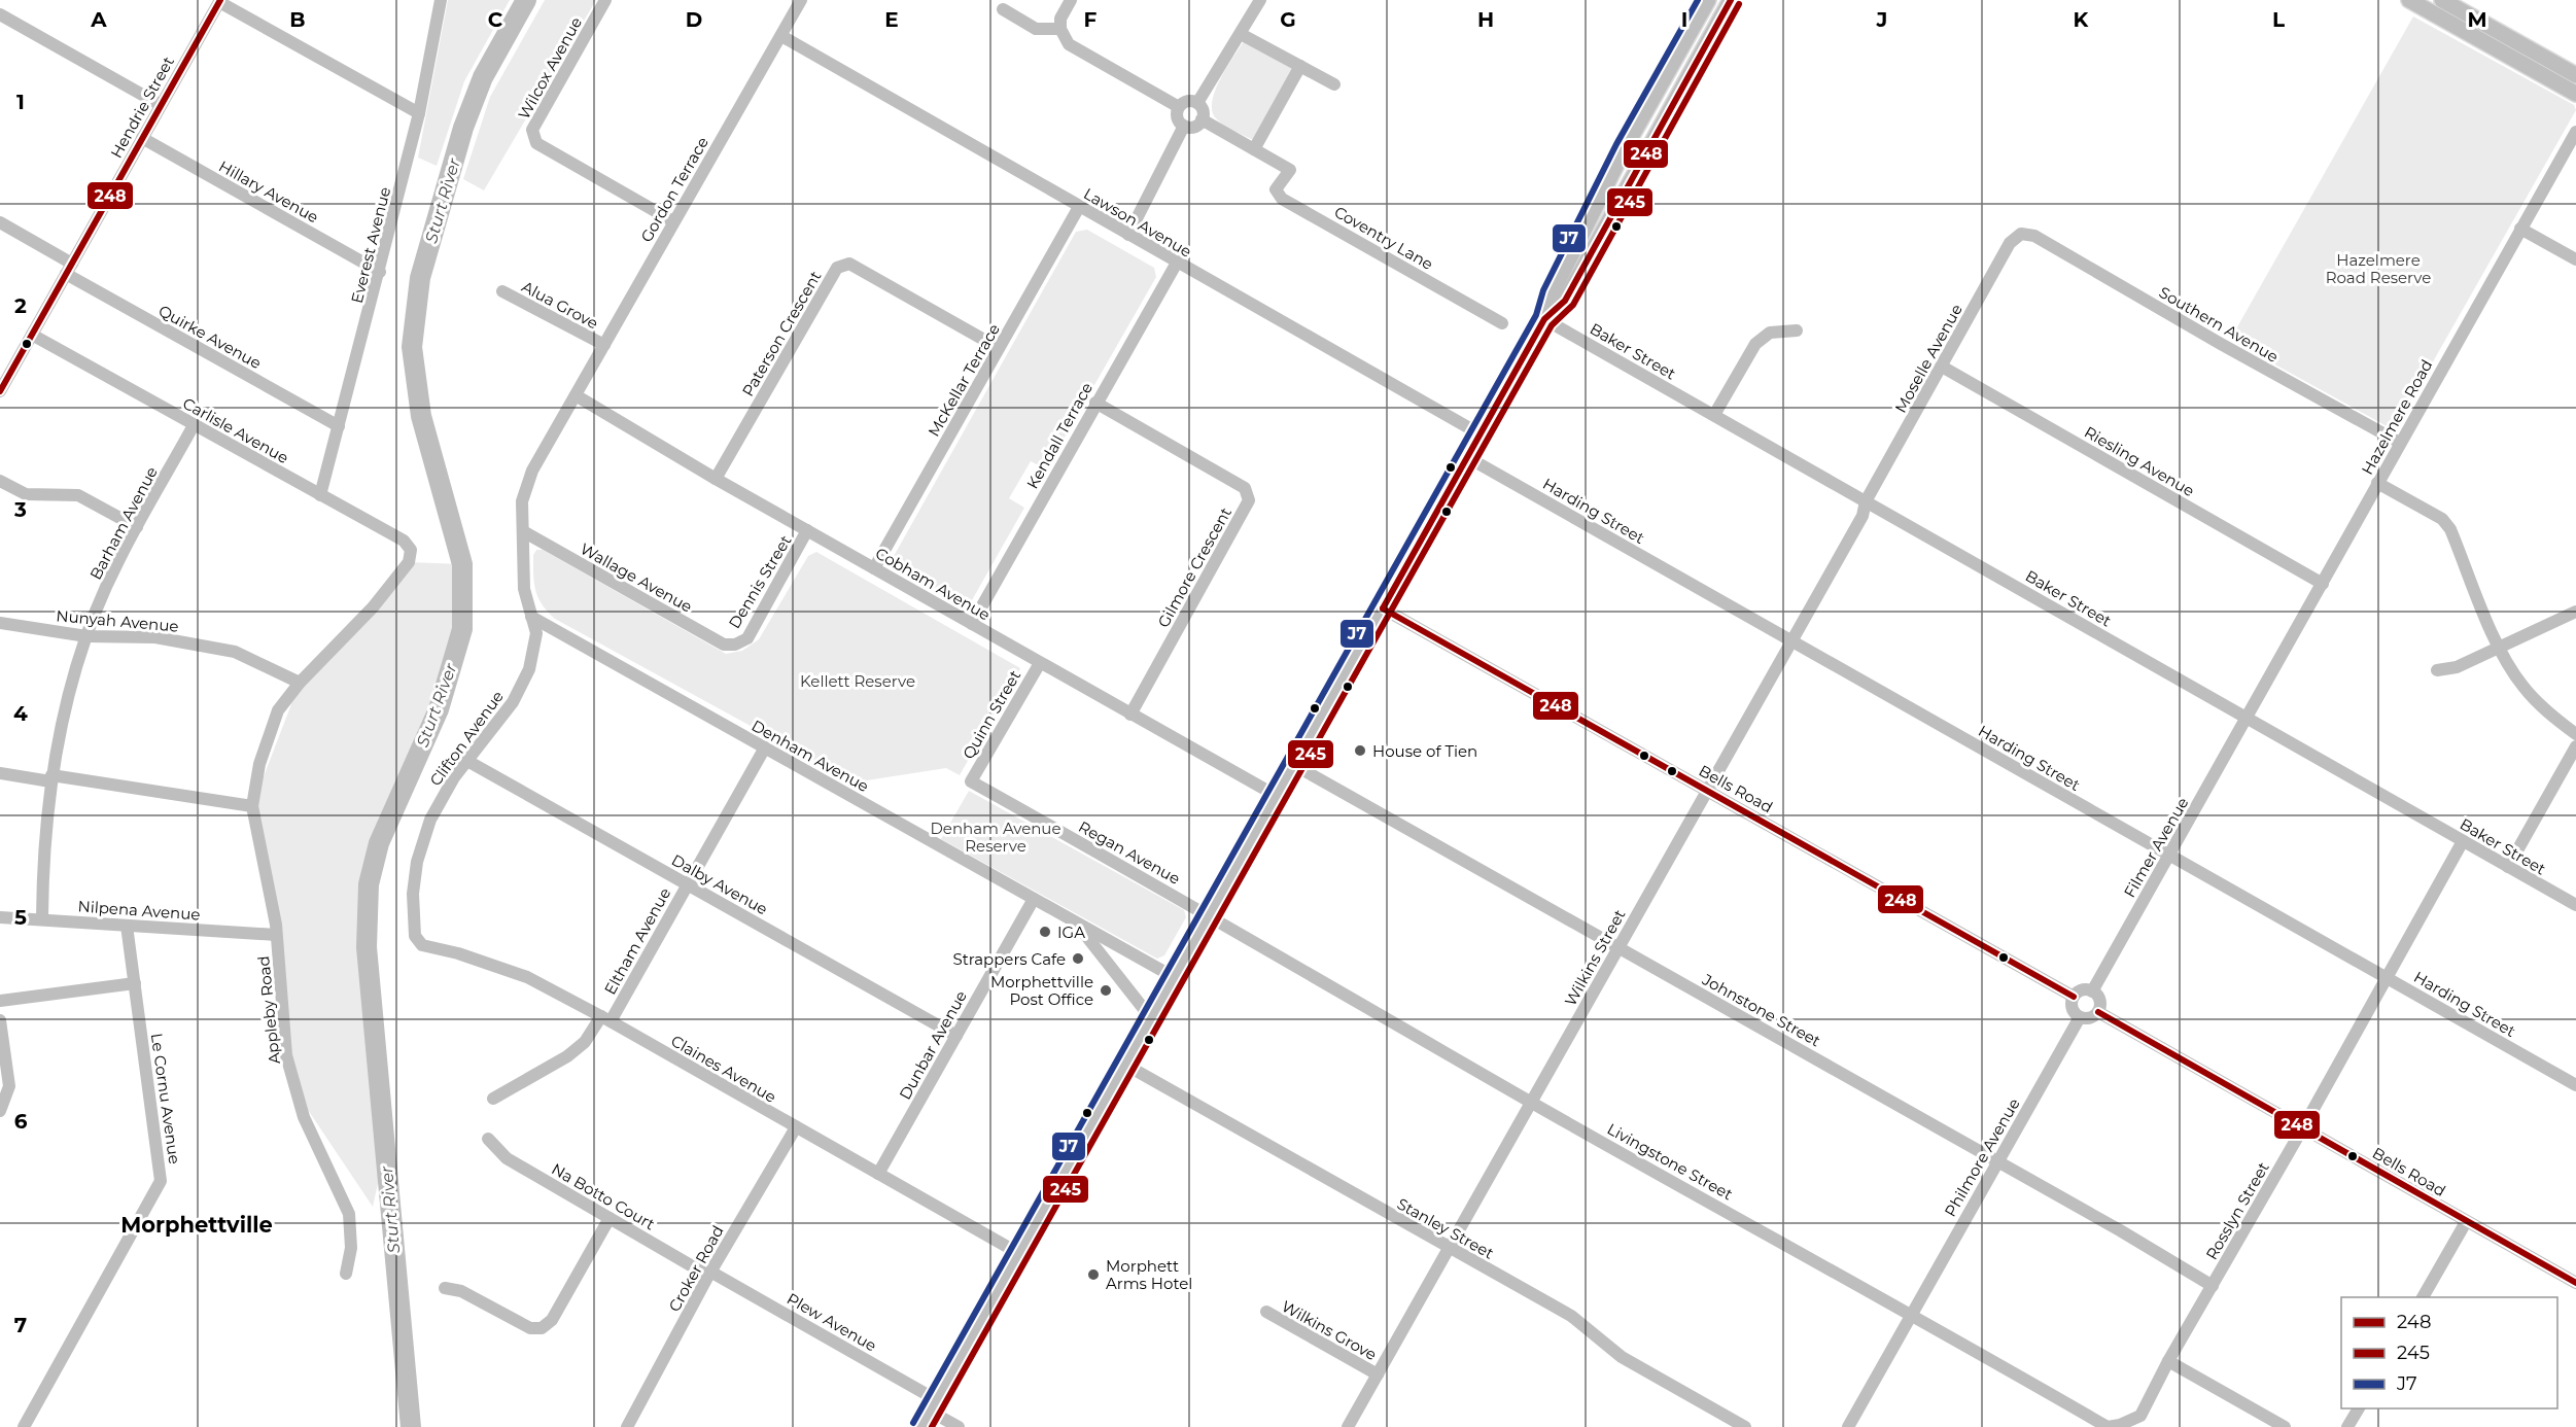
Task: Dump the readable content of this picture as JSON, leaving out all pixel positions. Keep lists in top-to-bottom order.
{
  "streets": {
    "street": [
      "Wilcox Avenue",
      "Hendrie Street",
      "Gordon Terrace",
      "Hillary Avenue",
      "Lawson Avenue",
      "Coventry Lane",
      "Everest Avenue",
      "Alua Grove",
      "Southern Avenue",
      "Paterson Crescent",
      "Quirke Avenue",
      "Baker Street",
      "Moselle Avenue",
      "McKellar Terrace",
      "Hazelmere Road",
      "Carlisle Avenue",
      "Kendall Terrace",
      "Riesling Avenue",
      "Harding Street",
      "Barham Avenue",
      "Gilmore Crescent",
      "Wallage Avenue",
      "Dennis Street",
      "Cobham Avenue",
      "Nunyah Avenue",
      "Quinn Street",
      "Clifton Avenue",
      "Denham Avenue",
      "Bells Road",
      "Filmer Avenue",
      "Regan Avenue",
      "Dalby Avenue",
      "Nilpena Avenue",
      "Eltham Avenue",
      "Wilkins Street",
      "Appleby Road",
      "Johnstone Street",
      "Dunbar Avenue",
      "Claines Avenue",
      "Le Cornu Avenue",
      "Philmore Avenue",
      "Livingstone Street",
      "Na Botto Court",
      "Rosslyn Street",
      "Stanley Street",
      "Croker Road",
      "Plew Avenue",
      "Wilkins Grove"
    ]
  },
  "crossings": [
    ["Wilcox Avenue", "Gordon Terrace"],
    ["Hendrie Street", "Hillary Avenue"],
    ["Hendrie Street", "Quirke Avenue"],
    ["Hendrie Street", "Carlisle Avenue"],
    ["Gordon Terrace", "Lawson Avenue"],
    ["Gordon Terrace", "Alua Grove"],
    ["Gordon Terrace", "Cobham Avenue"],
    ["Gordon Terrace", "Clifton Avenue"],
    ["Hillary Avenue", "Everest Avenue"],
    ["Lawson Avenue", "McKellar Terrace"],
    ["Lawson Avenue", "Kendall Terrace"],
    ["Everest Avenue", "Quirke Avenue"],
    ["Everest Avenue", "Carlisle Avenue"],
    ["Southern Avenue", "Moselle Avenue"],
    ["Southern Avenue", "Hazelmere Road"],
    ["Paterson Crescent", "McKellar Terrace"],
    ["Paterson Crescent", "Cobham Avenue"],
    ["Baker Street", "Moselle Avenue"],
    ["Baker Street", "Hazelmere Road"],
    ["Baker Street", "Filmer Avenue"],
    ["Baker Street", "Wilkins Street"],
    ["Baker Street", "Rosslyn Street"],
    ["Moselle Avenue", "Riesling Avenue"],
    ["Moselle Avenue", "Wilkins Street"],
    ["McKellar Terrace", "Cobham Avenue"],
    ["Hazelmere Road", "Riesling Avenue"],
    ["Hazelmere Road", "Filmer Avenue"],
    ["Carlisle Avenue", "Barham Avenue"],
    ["Carlisle Avenue", "Appleby Road"],
    ["Kendall Terrace", "Gilmore Crescent"],
    ["Kendall Terrace", "Cobham Avenue"],
    ["Harding Street", "Filmer Avenue"],
    ["Harding Street", "Wilkins Street"],
    ["Harding Street", "Rosslyn Street"],
    ["Barham Avenue", "Nunyah Avenue"],
    ["Barham Avenue", "Nilpena Avenue"],
    ["Gilmore Crescent", "Cobham Avenue"],
    ["Wallage Avenue", "Dennis Street"],
    ["Wallage Avenue", "Clifton Avenue"],
    ["Dennis Street", "Cobham Avenue"],
    ["Cobham Avenue", "Quinn Street"],
    ["Cobham Avenue", "Clifton Avenue"],
    ["Nunyah Avenue", "Appleby Road"],
    ["Quinn Street", "Regan Avenue"],
    ["Clifton Avenue", "Denham Avenue"],
    ["Clifton Avenue", "Dalby Avenue"],
    ["Clifton Avenue", "Claines Avenue"],
    ["Denham Avenue", "Eltham Avenue"],
    ["Denham Avenue", "Dunbar Avenue"],
    ["Bells Road", "Filmer Avenue"],
    ["Bells Road", "Wilkins Street"],
    ["Bells Road", "Philmore Avenue"],
    ["Bells Road", "Rosslyn Street"],
    ["Filmer Avenue", "Philmore Avenue"],
    ["Regan Avenue", "Livingstone Street"],
    ["Dalby Avenue", "Eltham Avenue"],
    ["Dalby Avenue", "Dunbar Avenue"],
    ["Nilpena Avenue", "Appleby Road"],
    ["Nilpena Avenue", "Le Cornu Avenue"],
    ["Eltham Avenue", "Claines Avenue"],
    ["Wilkins Street", "Johnstone Street"],
    ["Wilkins Street", "Livingstone Street"],
    ["Wilkins Street", "Stanley Street"],
    ["Wilkins Street", "Wilkins Grove"],
    ["Johnstone Street", "Philmore Avenue"],
    ["Johnstone Street", "Rosslyn Street"],
    ["Dunbar Avenue", "Claines Avenue"],
    ["Claines Avenue", "Croker Road"],
    ["Philmore Avenue", "Livingstone Street"],
    ["Livingstone Street", "Rosslyn Street"],
    ["Na Botto Court", "Croker Road"],
    ["Na Botto Court", "Plew Avenue"],
    ["Croker Road", "Plew Avenue"]
  ],
  "districts": ["Morphettville"],
  "water": ["Sturt River"],
  "parks": ["Hazelmere Road Reserve", "Kellett Reserve", "Denham Avenue Reserve"],
  "places": [
    "House of Tien",
    "IGA",
    "Strappers Cafe",
    "Morphettville Post Office",
    "Morphett Arms Hotel"
  ],
  "lines": ["transit line 248", "transit line J7", "transit line 245"],
  "legend": ["248", "245", "J7"],
  "grid": {
    "columns": [
      "A",
      "B",
      "C",
      "D",
      "E",
      "F",
      "G",
      "H",
      "I",
      "J",
      "K",
      "L",
      "M"
    ],
    "rows": [
      "1",
      "2",
      "3",
      "4",
      "5",
      "6",
      "7"
    ]
  }
}
